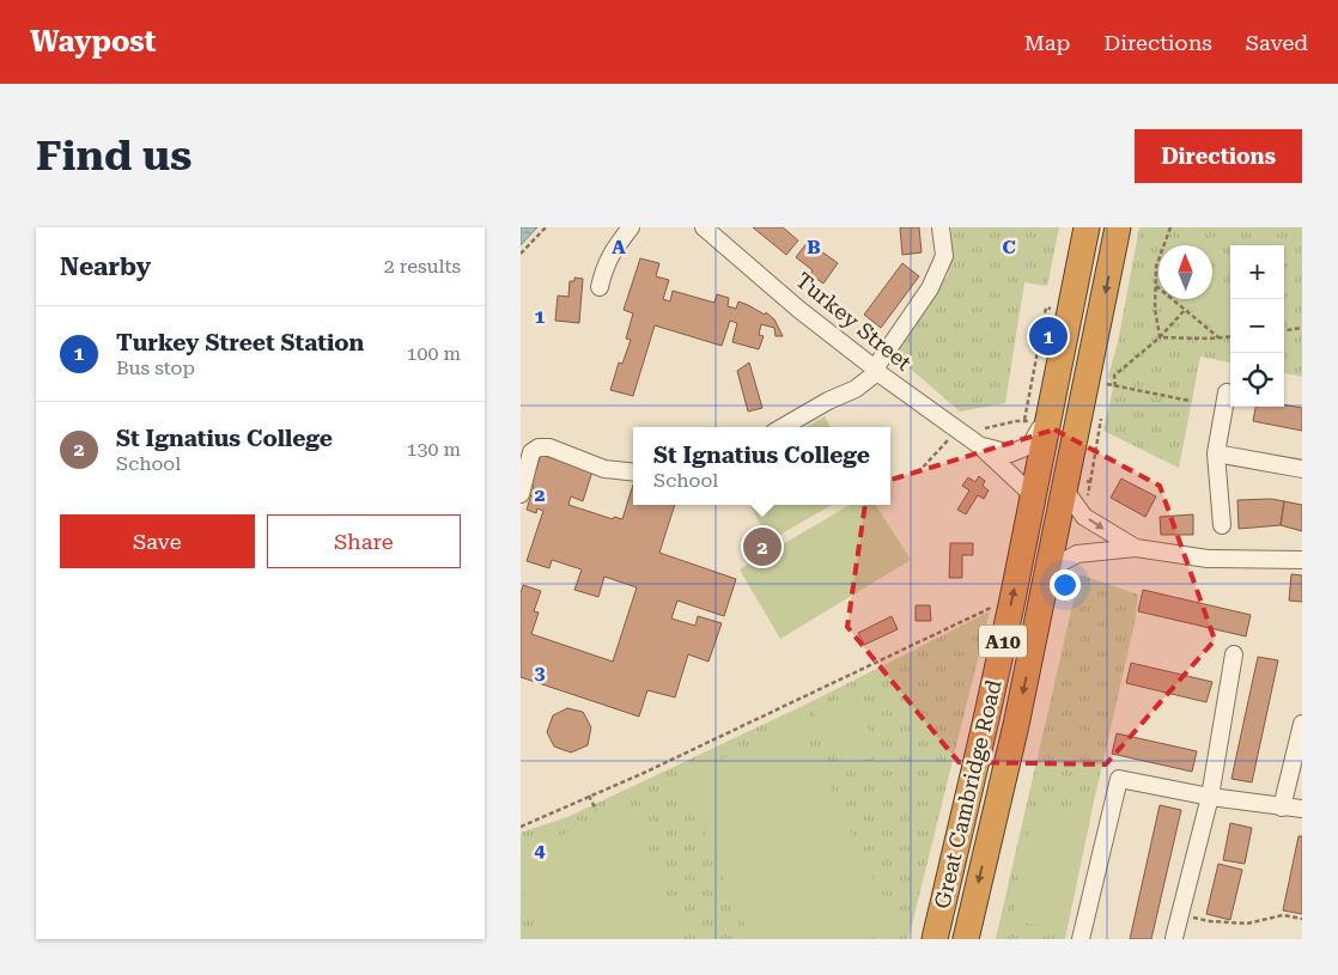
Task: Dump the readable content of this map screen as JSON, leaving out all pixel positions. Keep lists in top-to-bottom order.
{
  "streets": {
    "highway": ["A10", "Great Cambridge Road"],
    "street": ["Turkey Street"]
  },
  "crossings": [
    ["Turkey Street", "Great Cambridge Road"]
  ],
  "north": "top",
  "page": {
    "header": "Waypost",
    "nav": ["Map", "Directions", "Saved"],
    "buttons": [
      "Directions",
      ["Save", "Share"]
    ],
    "title": "Find us",
    "heading": ["Nearby", "2 results"],
    "map_buttons": ["+", "−"],
    "list": [
      {
        "mark": "1",
        "name": "Turkey Street Station",
        "note": "Bus stop",
        "value": "100 m"
      },
      {
        "mark": "2",
        "name": "St Ignatius College",
        "note": "School",
        "value": "130 m"
      }
    ],
    "pins": ["1", "2"],
    "popup": ["St Ignatius College", "School"]
  },
  "grid": {
    "columns": ["A", "B", "C"],
    "rows": [
      "1",
      "2",
      "3",
      "4"
    ]
  }
}
